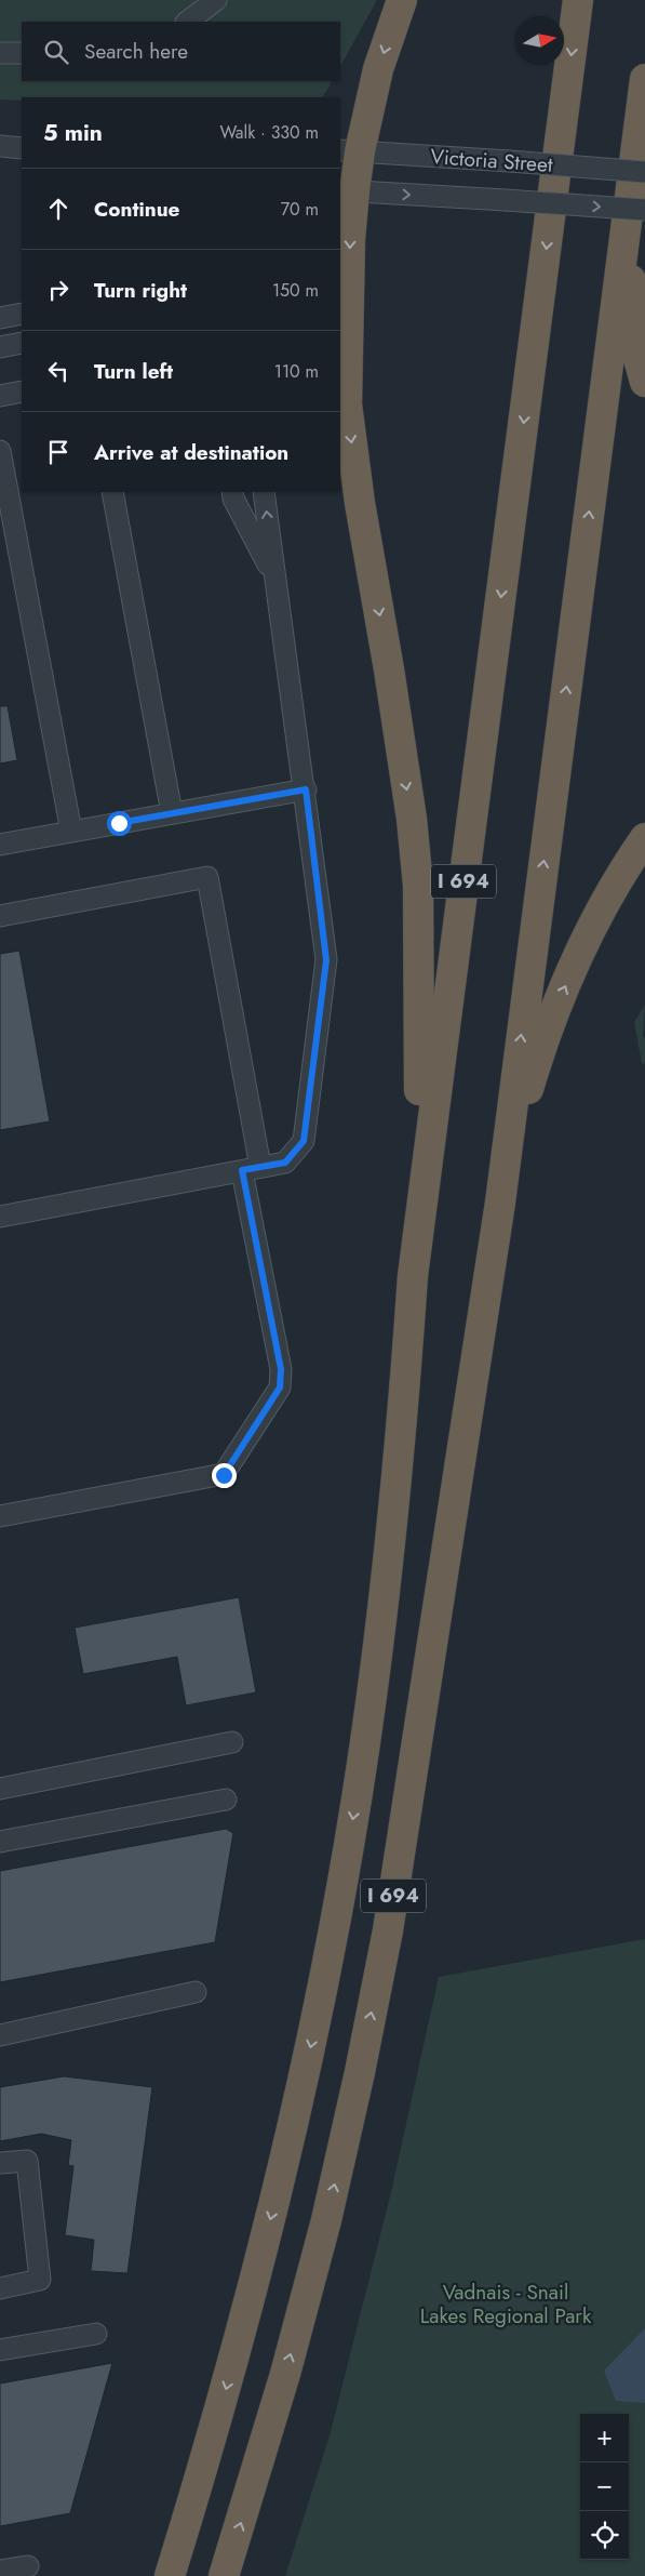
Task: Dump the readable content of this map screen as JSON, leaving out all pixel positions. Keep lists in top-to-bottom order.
{
  "streets": {
    "highway": ["I 694"],
    "street": ["Victoria Street"]
  },
  "parks": ["Vadnais - Snail Lakes Regional Park"],
  "north": "right",
  "page": {
    "search": "Search here",
    "heading": ["5 min", "Walk · 330 m"],
    "list": [
      ["Continue", "70 m"],
      ["Turn right", "150 m"],
      ["Turn left", "110 m"],
      "Arrive at destination"
    ],
    "map_buttons": ["+", "−"]
  }
}
